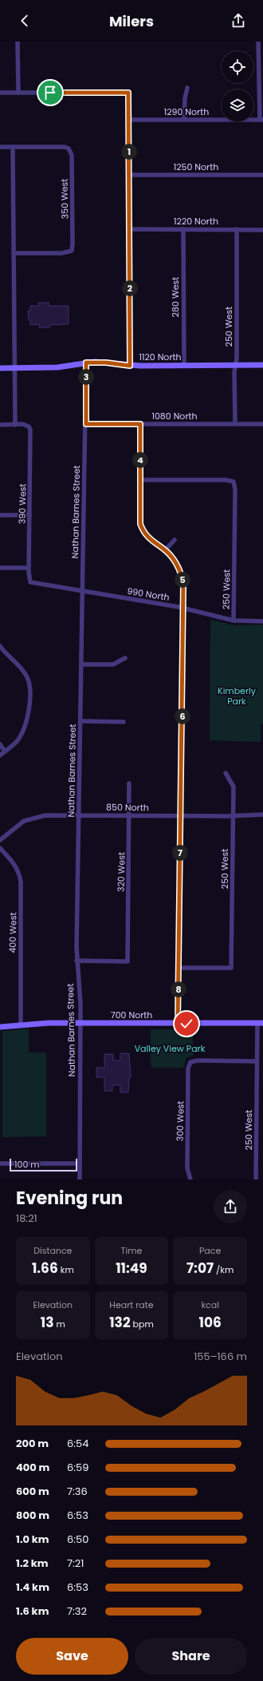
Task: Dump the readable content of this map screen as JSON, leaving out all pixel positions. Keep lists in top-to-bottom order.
{
  "streets": {
    "street": [
      "1290 North",
      "1250 North",
      "350 West",
      "1220 North",
      "280 West",
      "250 West",
      "1120 North",
      "1080 North",
      "390 West",
      "Nathan Barnes Street",
      "990 North",
      "850 North",
      "320 West",
      "400 West",
      "700 North",
      "300 West"
    ]
  },
  "crossings": [
    ["1220 North", "280 West"],
    ["1220 North", "250 West"],
    ["280 West", "1120 North"],
    ["250 West", "1120 North"],
    ["250 West", "1080 North"],
    ["250 West", "990 North"],
    ["250 West", "850 North"],
    ["250 West", "700 North"],
    ["250 West", "300 West"],
    ["1120 North", "Nathan Barnes Street"],
    ["1080 North", "Nathan Barnes Street"],
    ["390 West", "990 North"],
    ["Nathan Barnes Street", "990 North"],
    ["Nathan Barnes Street", "850 North"],
    ["Nathan Barnes Street", "320 West"],
    ["Nathan Barnes Street", "700 North"],
    ["850 North", "320 West"],
    ["400 West", "700 North"]
  ],
  "parks": ["Kimberly Park", "Valley View Park"],
  "scale_bar": "100 m",
  "page": {
    "header": "Milers",
    "pins": [
      "1",
      "2",
      "3",
      "4",
      "5",
      "6",
      "7",
      "8"
    ],
    "scale": "100 m",
    "heading": ["Evening run", "18:21"],
    "stats": [
      ["Distance", "1.66 km"],
      ["Time", "11:49"],
      ["Pace", "7:07 /km"],
      ["Elevation", "13 m"],
      ["Heart rate", "132 bpm"],
      ["kcal", "106"]
    ],
    "chart": ["Elevation", "155–166 m"],
    "list": [
      {
        "name": "200 m",
        "note": "6:54"
      },
      {
        "name": "400 m",
        "note": "6:59"
      },
      {
        "name": "600 m",
        "note": "7:36"
      },
      {
        "name": "800 m",
        "note": "6:53"
      },
      {
        "name": "1.0 km",
        "note": "6:50"
      },
      {
        "name": "1.2 km",
        "note": "7:21"
      },
      {
        "name": "1.4 km",
        "note": "6:53"
      },
      {
        "name": "1.6 km",
        "note": "7:32"
      }
    ],
    "buttons": ["Save", "Share"]
  }
}
